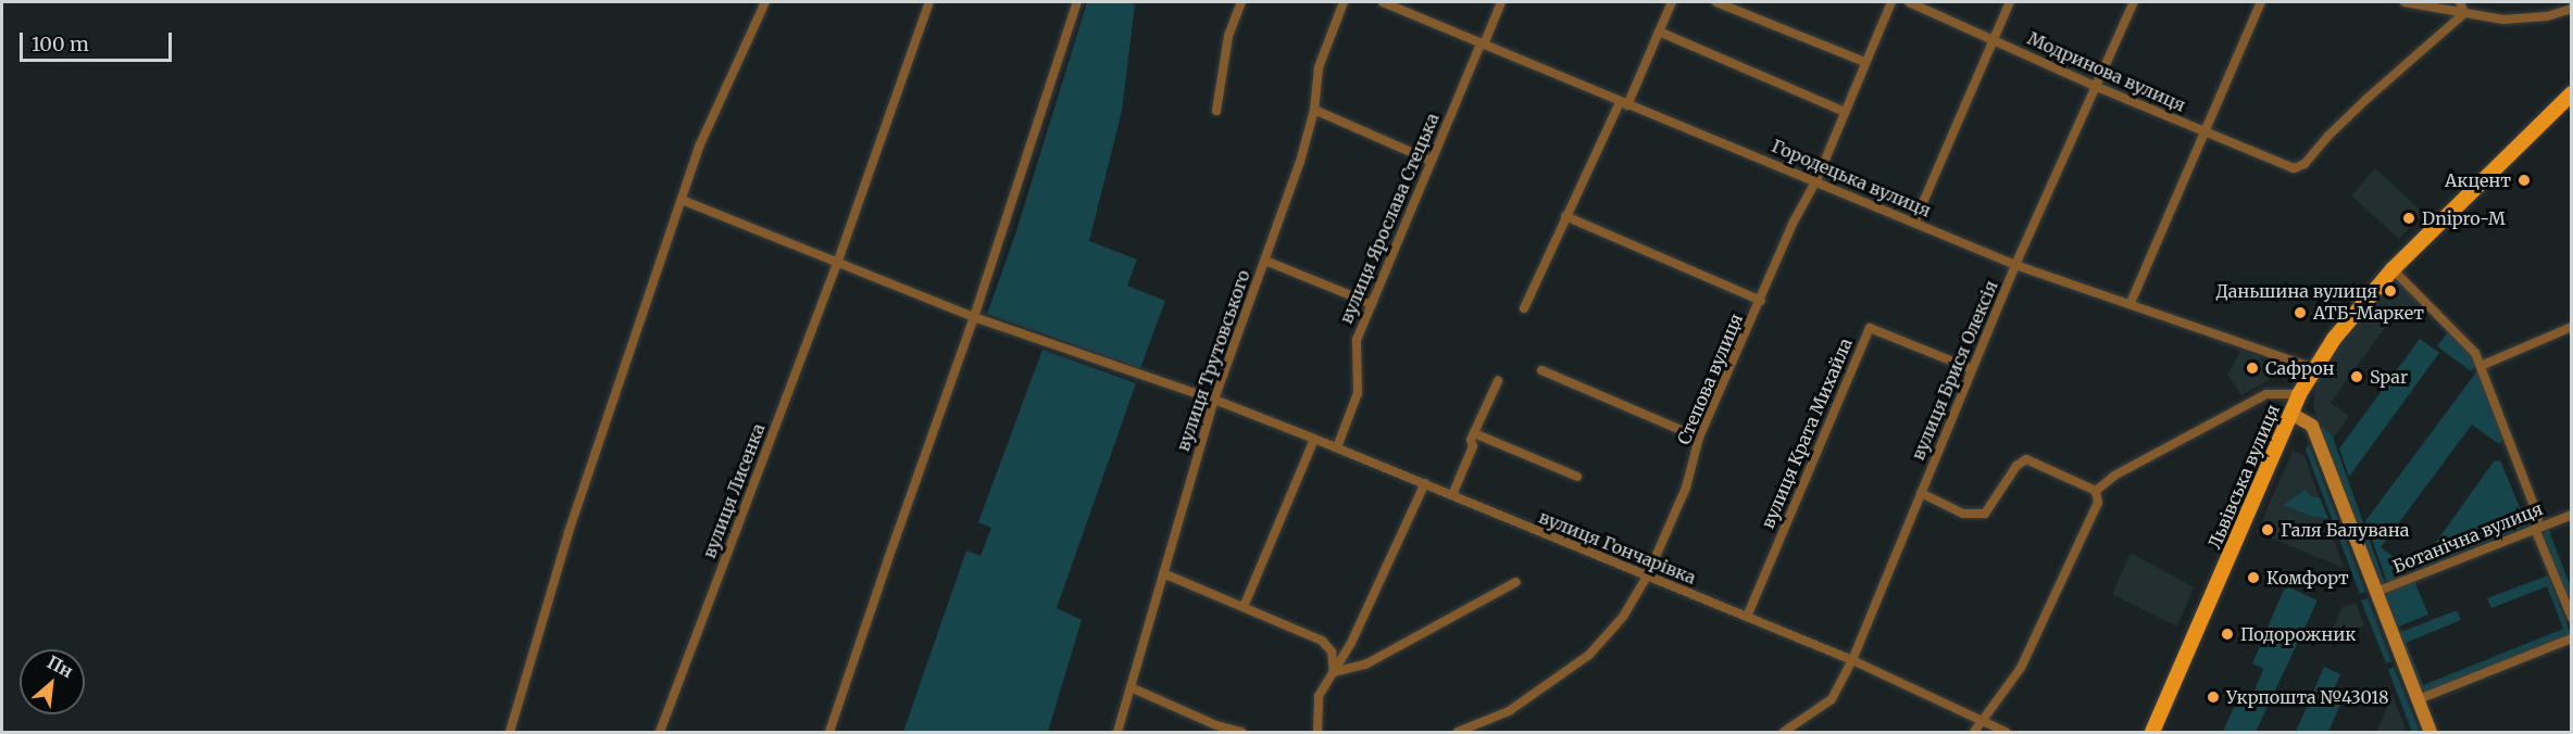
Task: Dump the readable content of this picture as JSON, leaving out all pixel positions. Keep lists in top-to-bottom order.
{
  "streets": {
    "main road": ["Львівська вулиця"],
    "street": [
      "Модринова вулиця",
      "Городецька вулиця",
      "вулиця Ярослава Стецька",
      "вулиця Трутовського",
      "вулиця Брися Олексія",
      "Степова вулиця",
      "вулиця Крата Михайла",
      "вулиця Лисенка",
      "Ботанічна вулиця",
      "вулиця Гончарівка"
    ]
  },
  "crossings": [
    ["Модринова вулиця", "вулиця Брися Олексія"],
    ["Городецька вулиця", "вулиця Ярослава Стецька"],
    ["Городецька вулиця", "вулиця Брися Олексія"],
    ["Городецька вулиця", "Степова вулиця"],
    ["Городецька вулиця", "Львівська вулиця"],
    ["вулиця Ярослава Стецька", "вулиця Гончарівка"],
    ["вулиця Трутовського", "вулиця Гончарівка"],
    ["вулиця Брися Олексія", "вулиця Крата Михайла"],
    ["вулиця Брися Олексія", "вулиця Гончарівка"],
    ["Степова вулиця", "вулиця Гончарівка"],
    ["вулиця Крата Михайла", "вулиця Гончарівка"]
  ],
  "places": [
    "Акцент",
    "Dnipro-M",
    "Даньшина вулиця",
    "АТБ-Маркет",
    "Сафрон",
    "Spar",
    "Галя Балувана",
    "Комфорт",
    "Подорожник",
    "Укрпошта №43018"
  ],
  "scale_bar": "100 m",
  "north": "top right"
}
